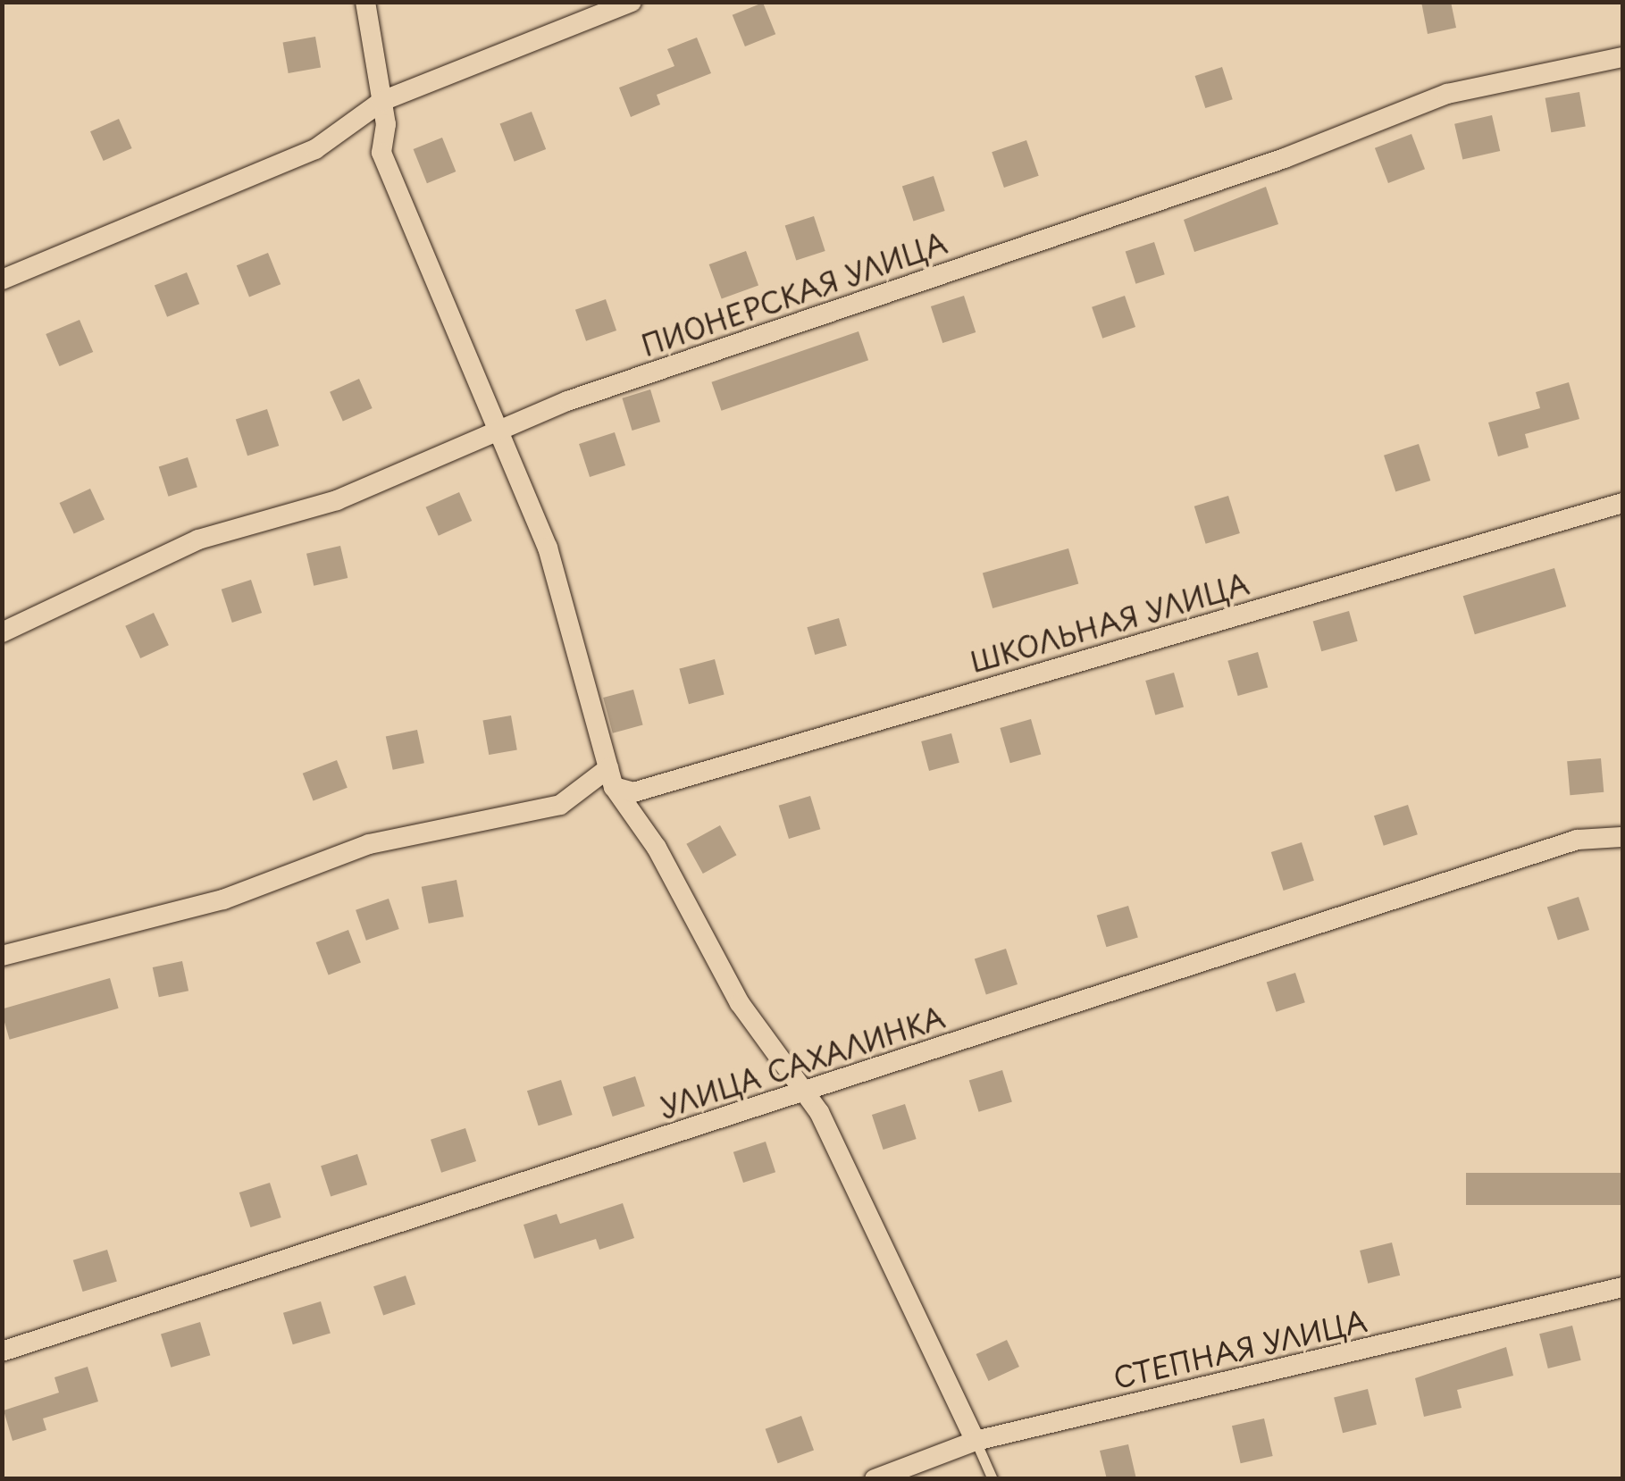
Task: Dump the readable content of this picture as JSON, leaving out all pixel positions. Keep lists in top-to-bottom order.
{
  "streets": {
    "street": [
      "ПИОНЕРСКАЯ УЛИЦА",
      "ШКОЛЬНАЯ УЛИЦА",
      "УЛИЦА САХАЛИНКА",
      "СТЕПНАЯ УЛИЦА"
    ]
  }
}
